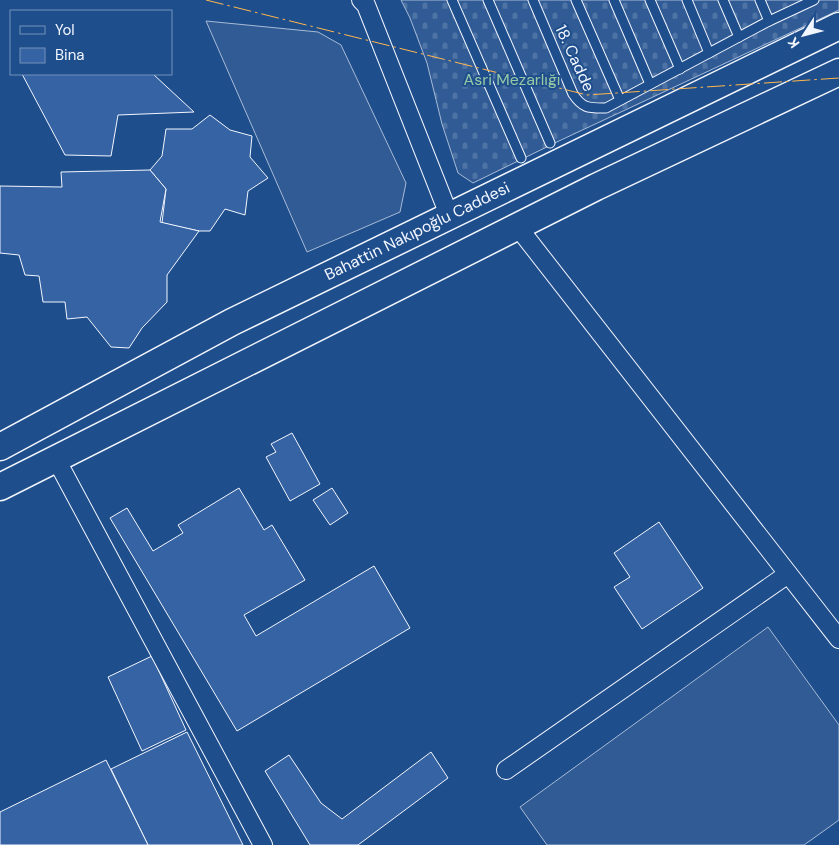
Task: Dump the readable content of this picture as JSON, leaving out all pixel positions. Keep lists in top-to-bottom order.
{
  "streets": {
    "main road": ["Bahattin Nakıpoğlu Caddesi"],
    "lane": ["18. Cadde"]
  },
  "parks": ["Asri Mezarlığı"],
  "legend": ["Yol", "Bina"],
  "north": "bottom left"
}
